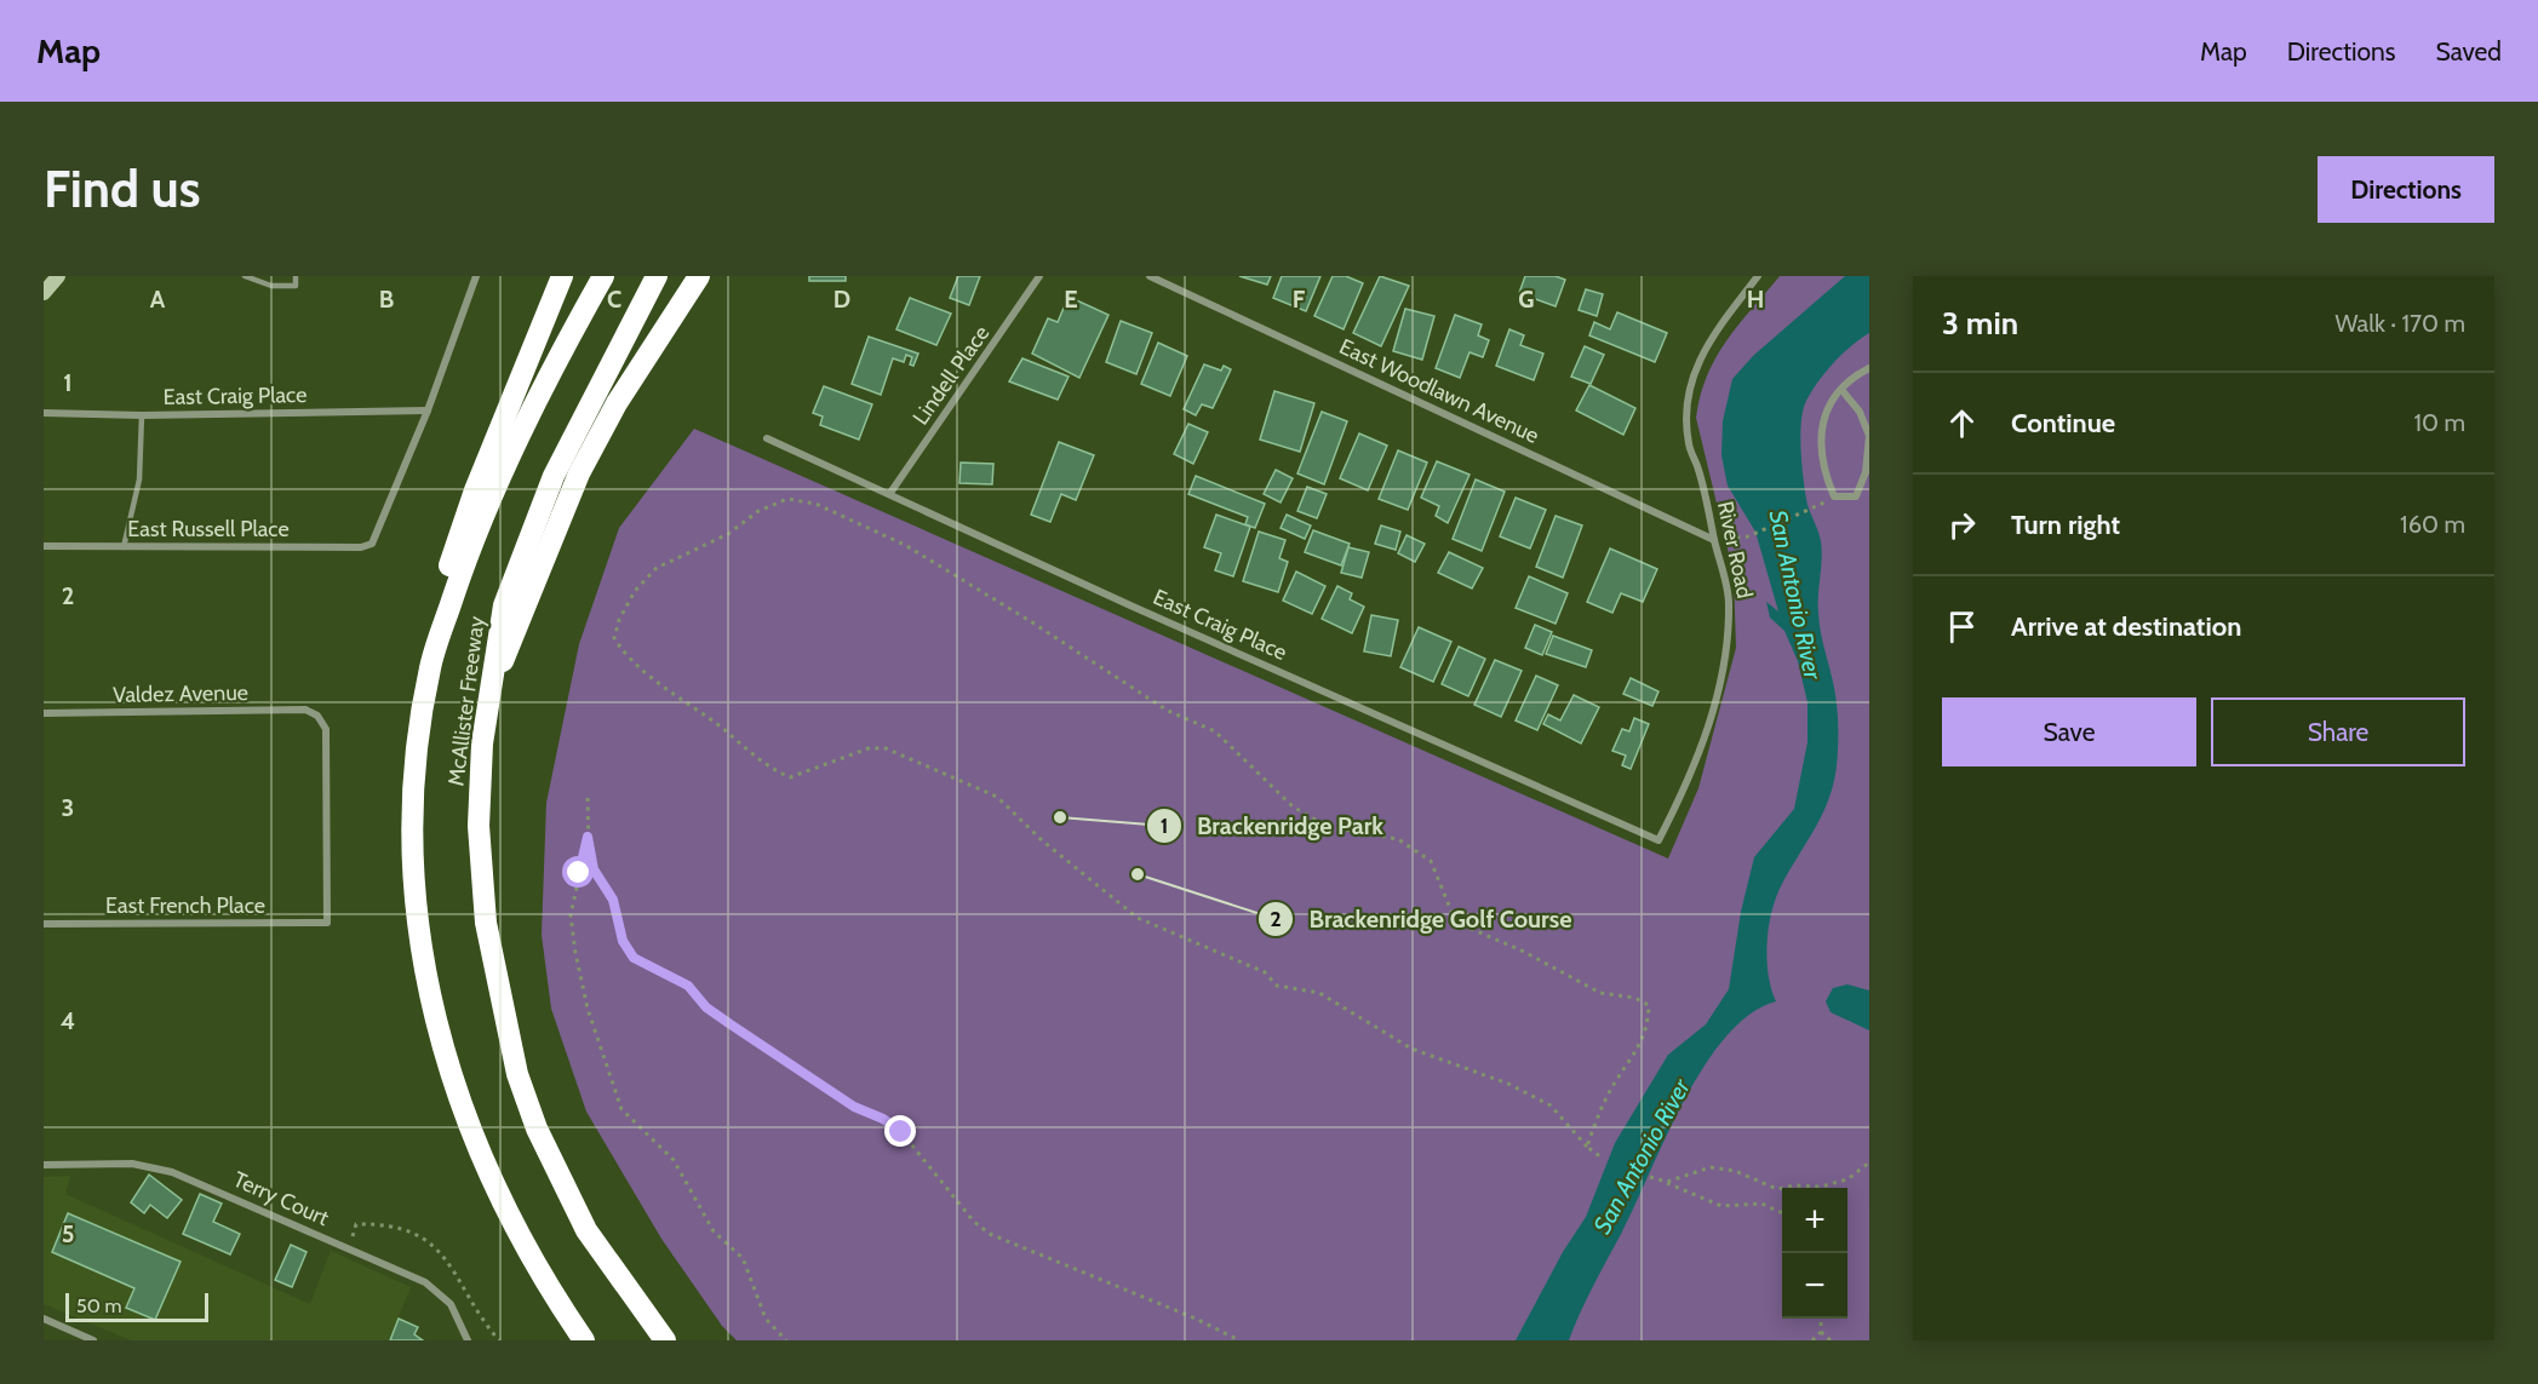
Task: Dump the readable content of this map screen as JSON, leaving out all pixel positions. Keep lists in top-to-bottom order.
{
  "streets": {
    "highway": ["McAllister Freeway"],
    "street": [
      "Lindell Place",
      "East Woodlawn Avenue",
      "East Craig Place",
      "East Russell Place",
      "River Road",
      "Valdez Avenue",
      "East French Place",
      "Terry Court"
    ]
  },
  "crossings": [
    ["Lindell Place", "East Craig Place"],
    ["East Woodlawn Avenue", "River Road"],
    ["East Craig Place", "East Russell Place"],
    ["East Craig Place", "River Road"],
    ["Valdez Avenue", "East French Place"]
  ],
  "water": ["San Antonio River"],
  "places": ["Brackenridge Park", "Brackenridge Golf Course"],
  "scale_bar": "50 m",
  "page": {
    "header": "Map",
    "nav": ["Map", "Directions", "Saved"],
    "buttons": [
      "Directions",
      ["Save", "Share"]
    ],
    "title": "Find us",
    "heading": ["3 min", "Walk · 170 m"],
    "list": [
      ["Continue", "10 m"],
      ["Turn right", "160 m"],
      "Arrive at destination"
    ],
    "map_buttons": ["+", "−"],
    "scale": "50 m"
  },
  "grid": {
    "columns": [
      "A",
      "B",
      "C",
      "D",
      "E",
      "F",
      "G",
      "H"
    ],
    "rows": [
      "1",
      "2",
      "3",
      "4",
      "5"
    ]
  }
}
